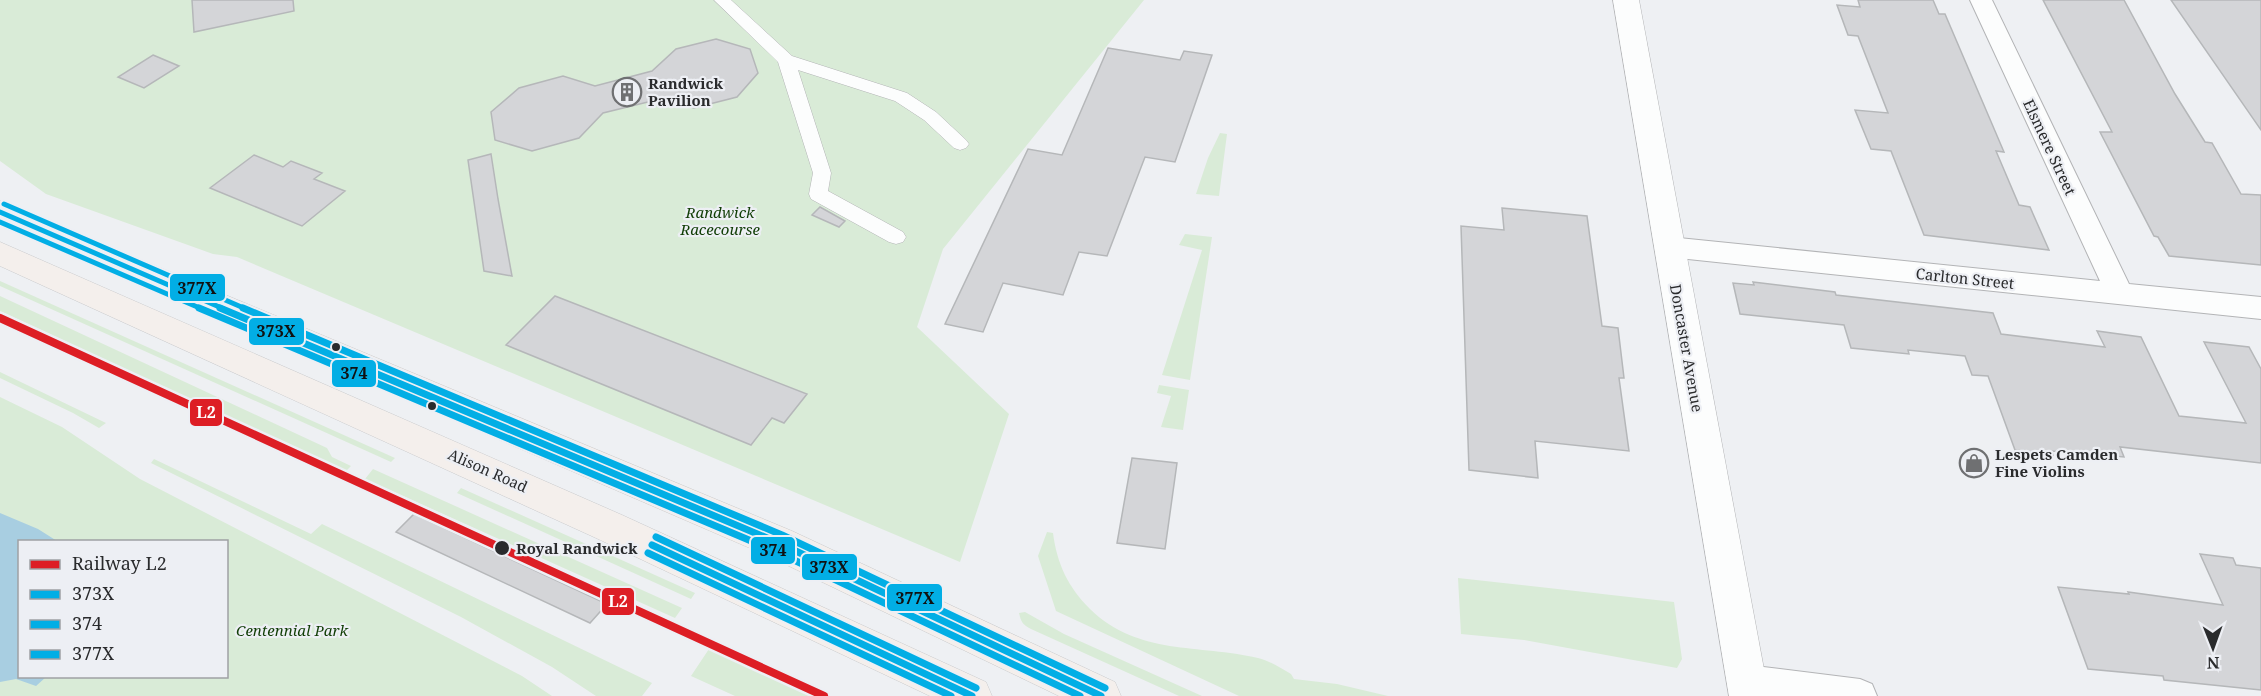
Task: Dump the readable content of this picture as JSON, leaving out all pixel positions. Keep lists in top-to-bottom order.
{
  "streets": {
    "main road": ["Doncaster Avenue", "Alison Road"],
    "street": ["Elsmere Street", "Carlton Street"]
  },
  "crossings": [
    ["Elsmere Street", "Carlton Street"],
    ["Carlton Street", "Doncaster Avenue"]
  ],
  "parks": ["Randwick Racecourse", "Centennial Park"],
  "places": {
    "building": ["Randwick Pavilion"],
    "shop": ["Lespets Camden Fine Violins"],
    "other": ["Royal Randwick"]
  },
  "lines": [
    "transit line 377X",
    "transit line 373X",
    "transit line 374",
    "rail line L2"
  ],
  "legend": [
    "Railway L2",
    "373X",
    "374",
    "377X"
  ],
  "north": "bottom"
}
